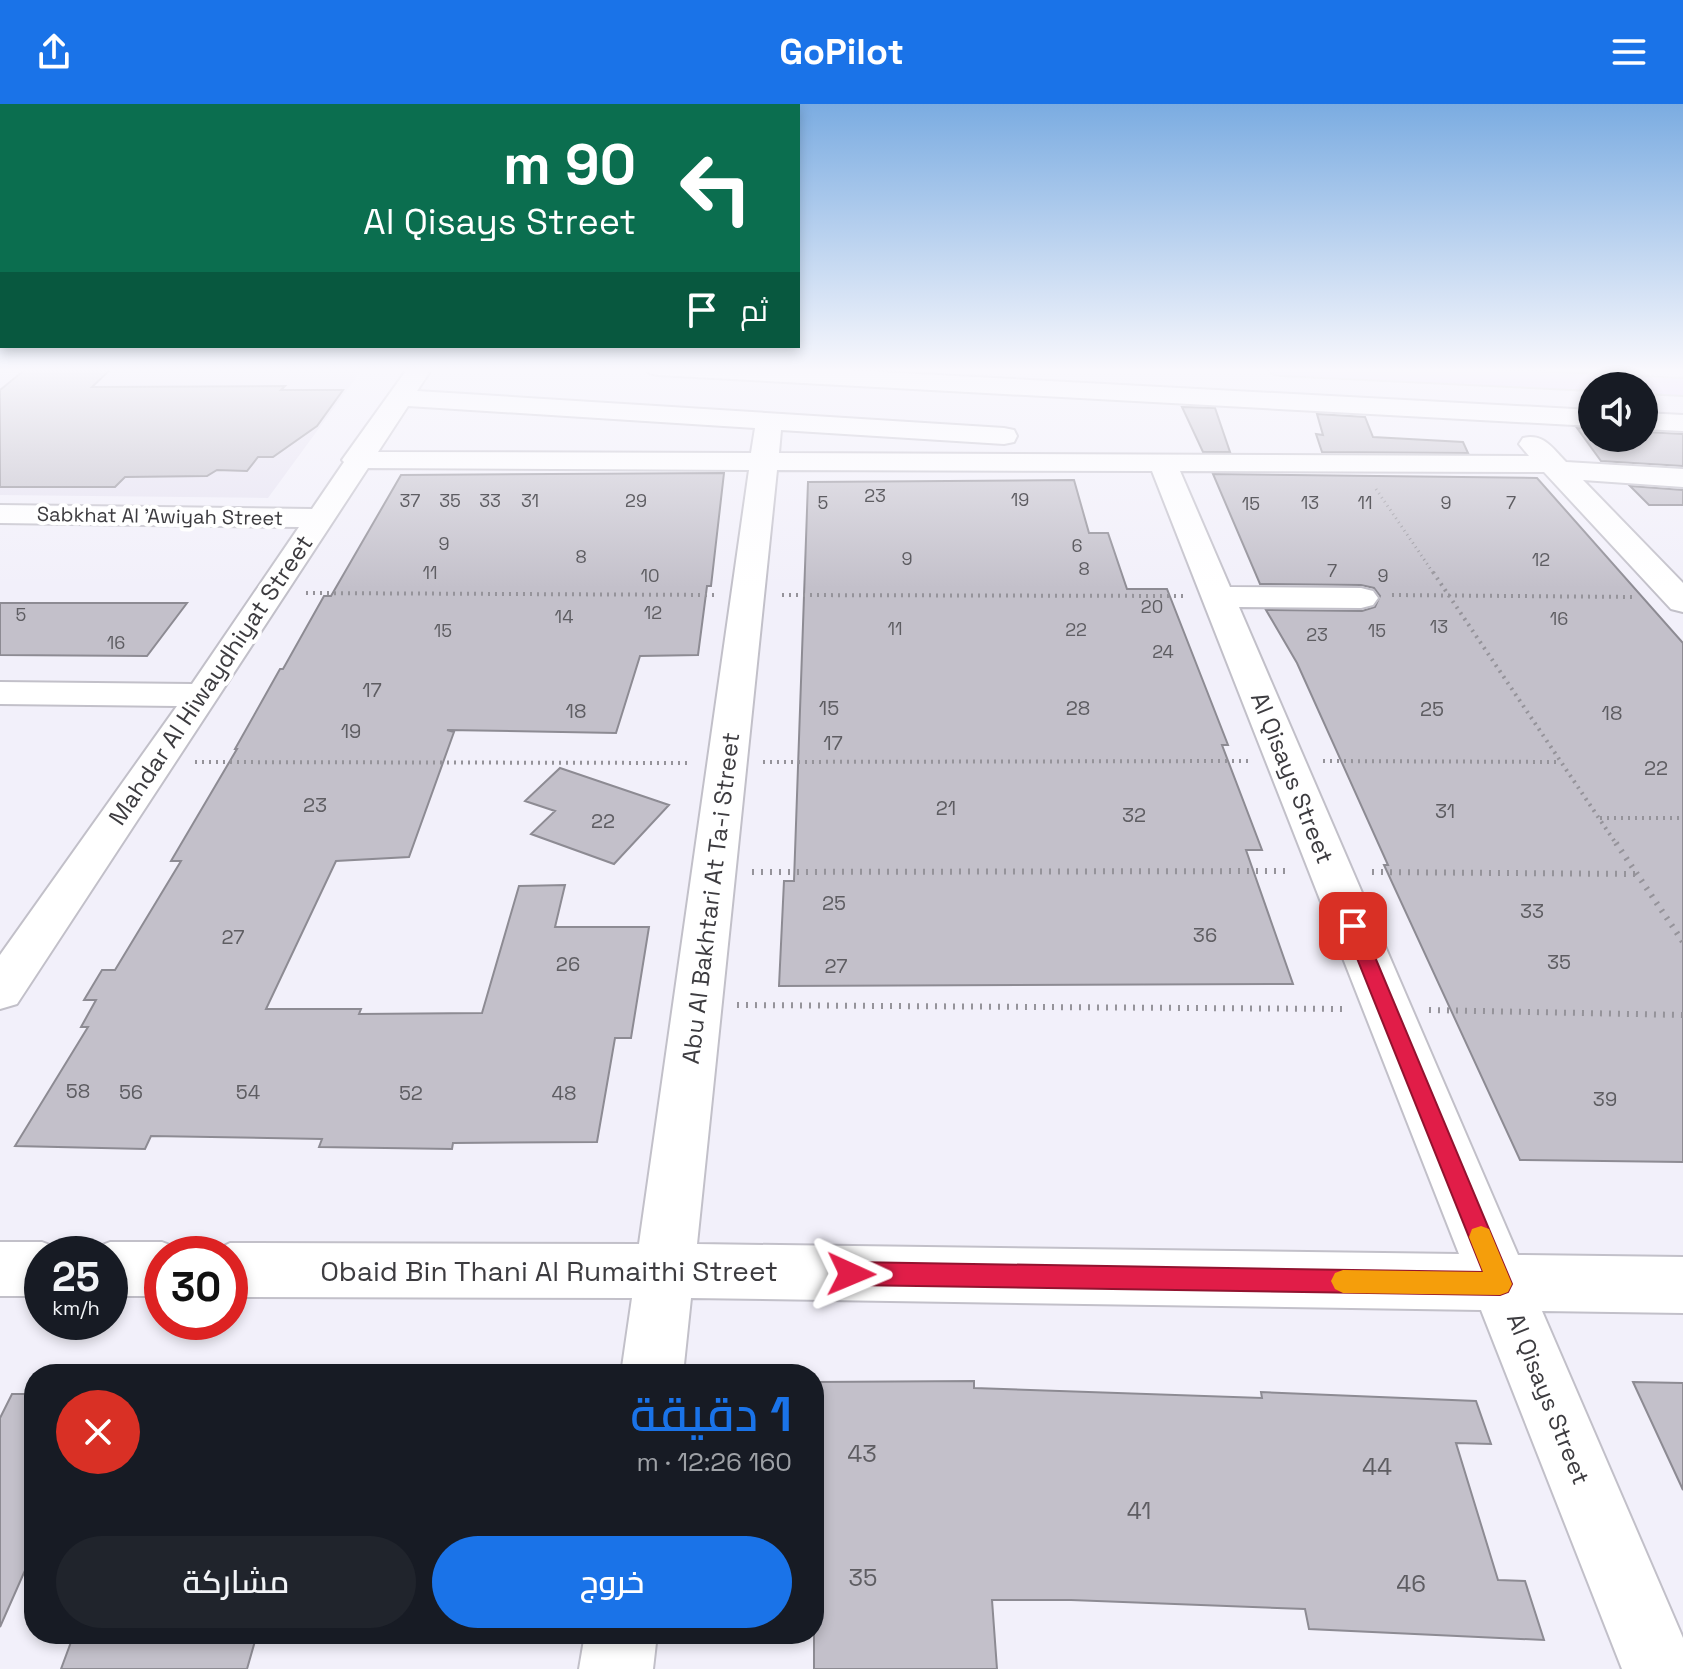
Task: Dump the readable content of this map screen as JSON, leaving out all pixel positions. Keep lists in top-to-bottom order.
{
  "streets": {
    "street": [
      "Sabkhat Al 'Awiyah Street",
      "Mahdar Al Hiwaydhiyat Street",
      "Al Qisays Street",
      "Abu Al Bakhtari At Ta-i Street",
      "Obaid Bin Thani Al Rumaithi Street"
    ]
  },
  "crossings": [
    ["Sabkhat Al 'Awiyah Street", "Mahdar Al Hiwaydhiyat Street"],
    ["Al Qisays Street", "Obaid Bin Thani Al Rumaithi Street"],
    ["Abu Al Bakhtari At Ta-i Street", "Obaid Bin Thani Al Rumaithi Street"]
  ],
  "house_numbers": [
    "23",
    "19",
    "37",
    "35",
    "33",
    "31",
    "29",
    "5",
    "13",
    "11",
    "9",
    "7",
    "15",
    "9",
    "6",
    "8",
    "9",
    "12",
    "8",
    "7",
    "11",
    "10",
    "9",
    "20",
    "12",
    "5",
    "14",
    "16",
    "13",
    "11",
    "22",
    "15",
    "15",
    "23",
    "16",
    "24",
    "17",
    "15",
    "28",
    "25",
    "18",
    "18",
    "19",
    "17",
    "22",
    "23",
    "21",
    "31",
    "32",
    "22",
    "25",
    "33",
    "36",
    "27",
    "35",
    "26",
    "27",
    "58",
    "56",
    "54",
    "52",
    "48",
    "39",
    "43",
    "44",
    "41",
    "35",
    "46"
  ],
  "page": {
    "header": "GoPilot",
    "turn": ["90 m", "Al Qisays Street"],
    "then": "ثم",
    "speed": "25 km/h",
    "limit": "30",
    "heading": ["1 دقيقة", "160 m · 12:26"],
    "buttons": ["خروج", "مشاركة"]
  }
}
